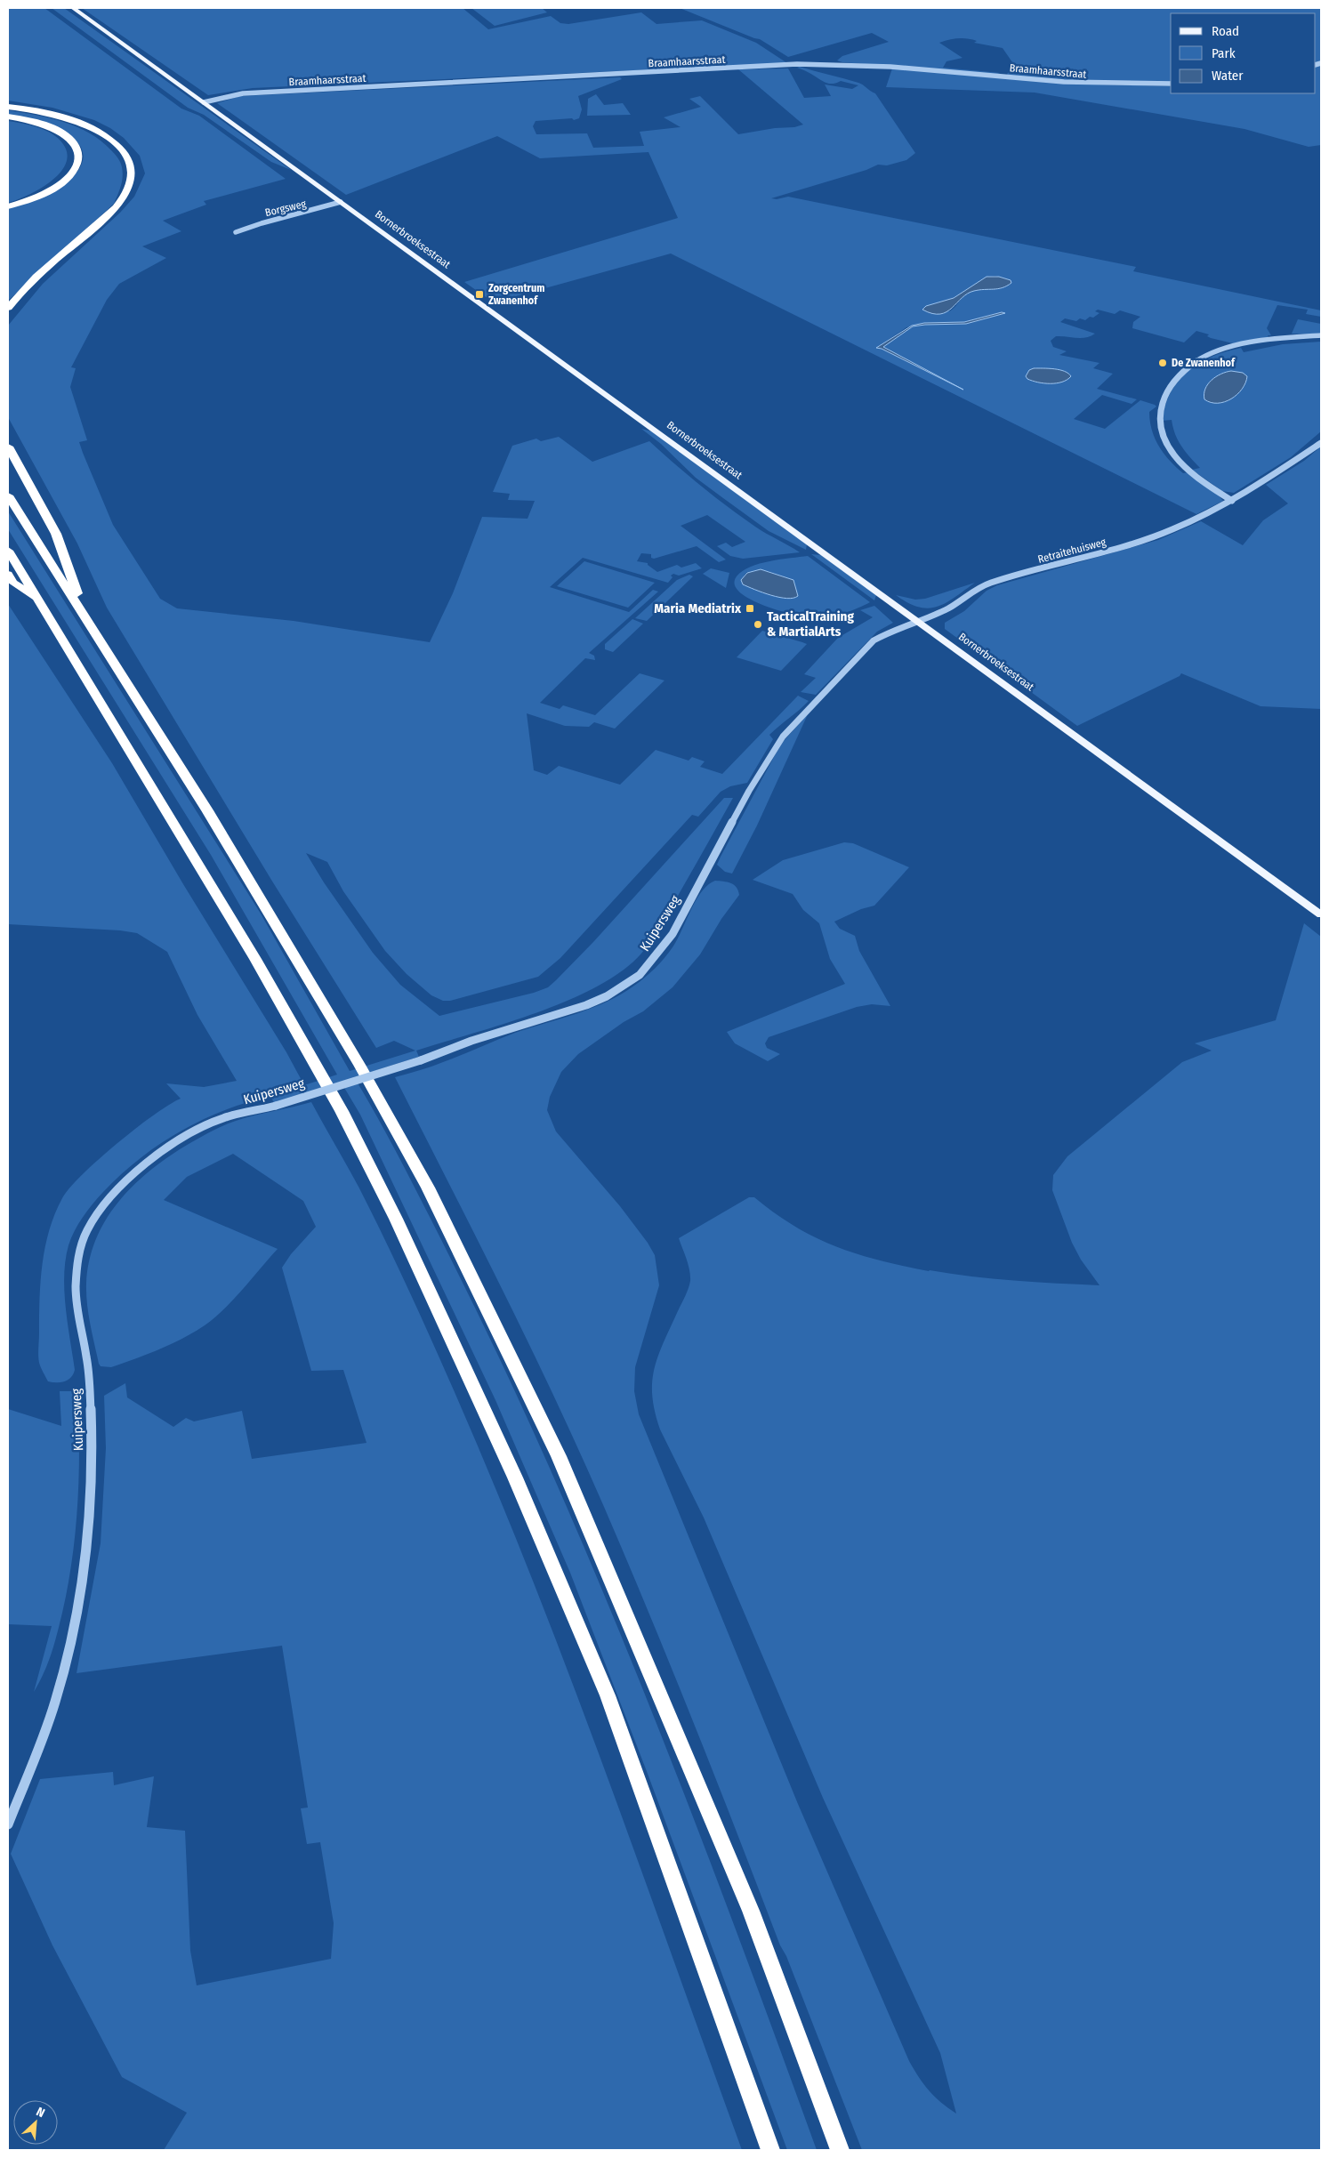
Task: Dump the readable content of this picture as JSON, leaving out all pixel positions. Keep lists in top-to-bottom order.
{
  "streets": {
    "main road": ["Bornerbroeksestraat"],
    "street": [
      "Braamhaarsstraat",
      "Borgsweg",
      "Retraitehuisweg",
      "Kuipersweg"
    ]
  },
  "crossings": [
    ["Braamhaarsstraat", "Bornerbroeksestraat"],
    ["Borgsweg", "Bornerbroeksestraat"],
    ["Bornerbroeksestraat", "Retraitehuisweg"],
    ["Bornerbroeksestraat", "Kuipersweg"],
    ["Retraitehuisweg", "Kuipersweg"]
  ],
  "places": {
    "transit": ["Zorgcentrum Zwanenhof", "Maria Mediatrix"],
    "other": ["De Zwanenhof", "TacticalTraining & MartialArts"]
  },
  "legend": ["Road", "Park", "Water"],
  "north": "top right"
}
